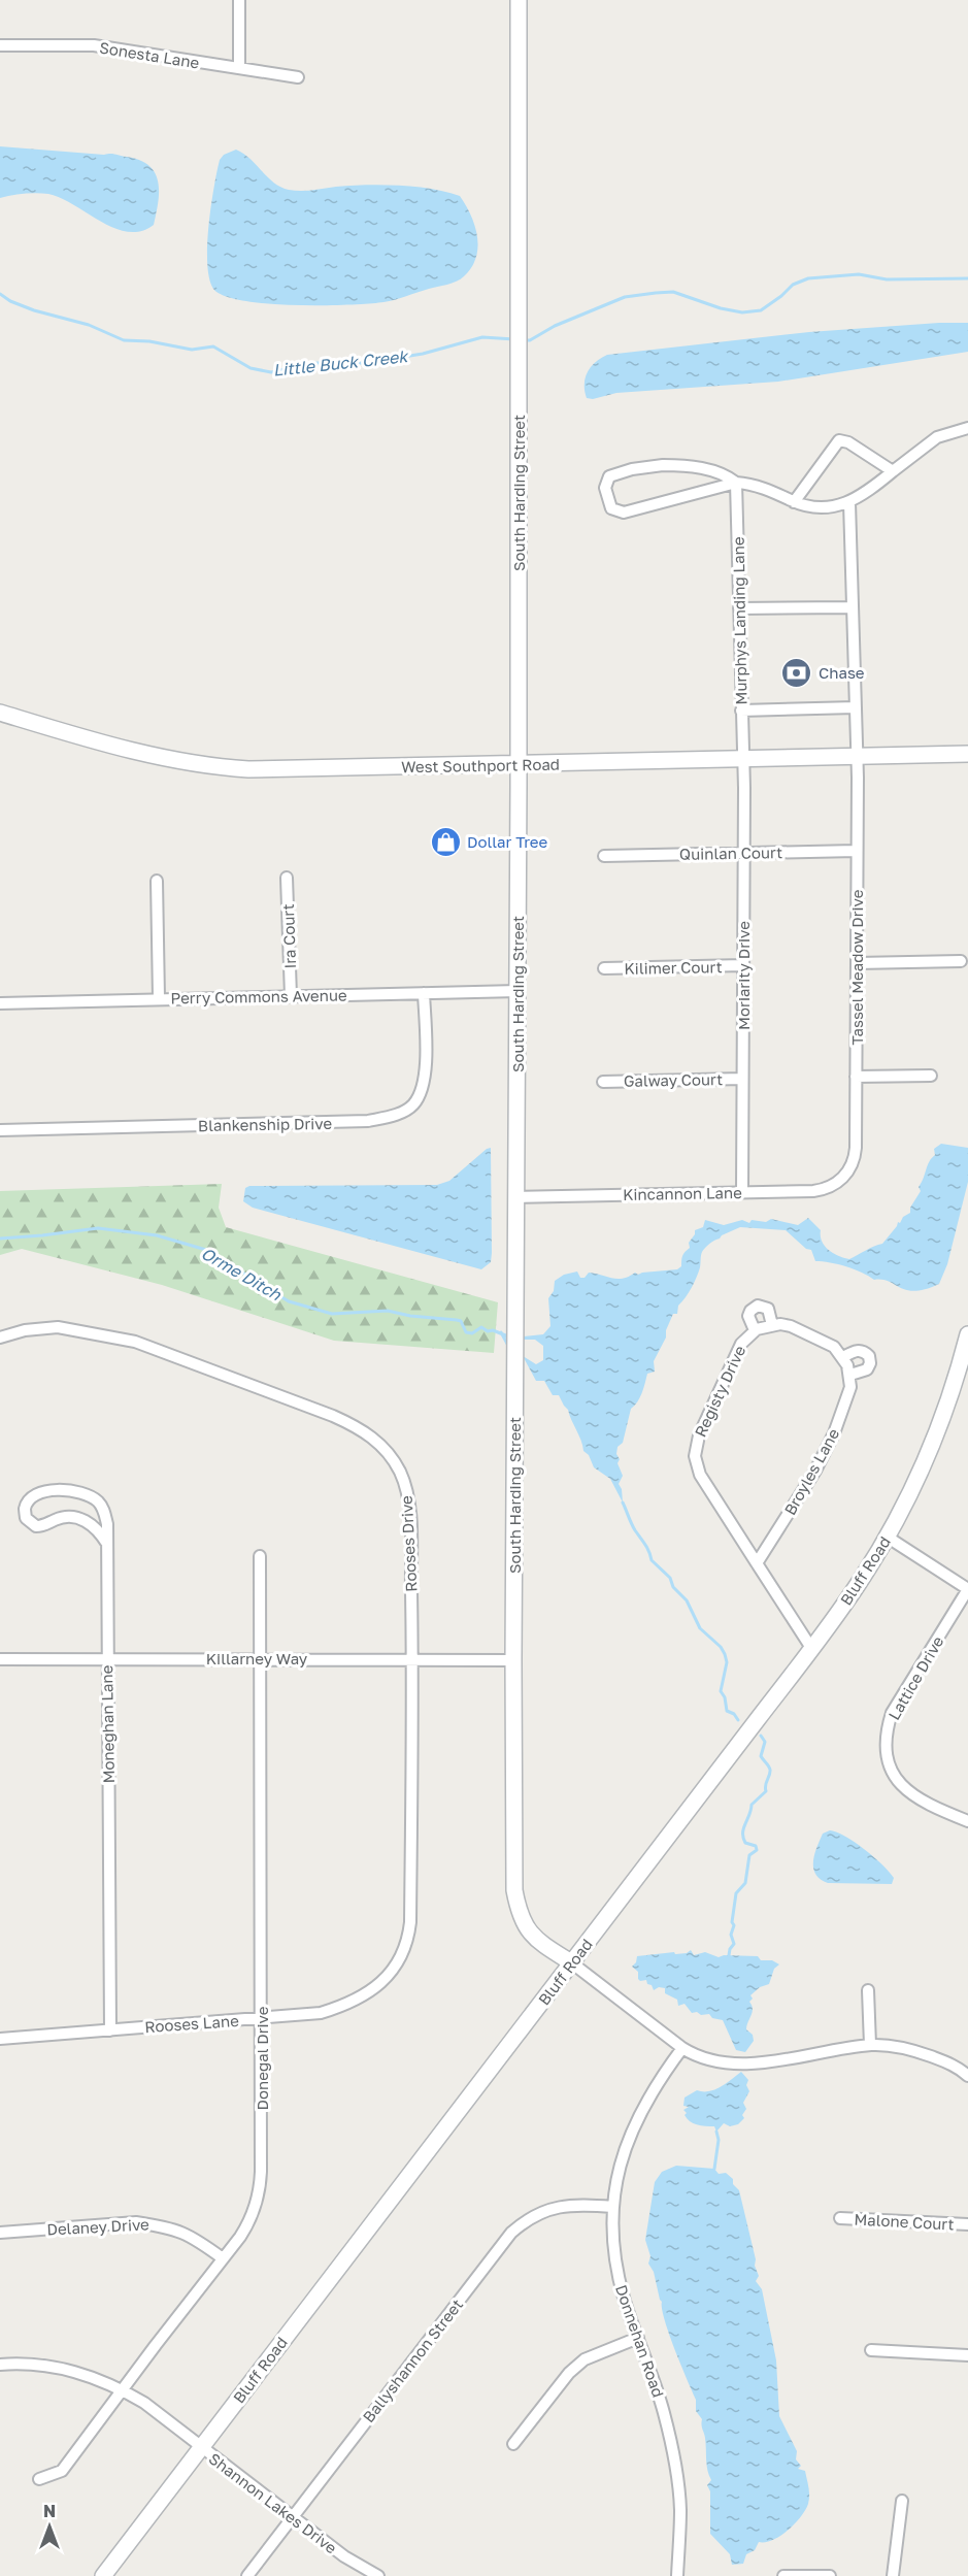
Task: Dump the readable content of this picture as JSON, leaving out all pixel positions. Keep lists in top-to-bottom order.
{
  "streets": {
    "main road": ["South Harding Street", "West Southport Road", "Bluff Road"],
    "street": [
      "Sonesta Lane",
      "Murphys Landing Lane",
      "Quinlan Court",
      "Ira Court",
      "Kilimer Court",
      "Tassel Meadow Drive",
      "Moriarity Drive",
      "Perry Commons Avenue",
      "Galway Court",
      "Blankenship Drive",
      "Kincannon Lane",
      "Registy Drive",
      "Broyles Lane",
      "Rooses Drive",
      "Killarney Way",
      "Lattice Drive",
      "Moneghan Lane",
      "Rooses Lane",
      "Donegal Drive",
      "Malone Court",
      "Delaney Drive",
      "Donnehan Road",
      "Ballyshannon Street",
      "Shannon Lakes Drive"
    ]
  },
  "crossings": [
    ["South Harding Street", "West Southport Road"],
    ["South Harding Street", "Perry Commons Avenue"],
    ["South Harding Street", "Kincannon Lane"],
    ["South Harding Street", "Bluff Road"],
    ["South Harding Street", "Killarney Way"],
    ["Murphys Landing Lane", "West Southport Road"],
    ["Murphys Landing Lane", "Moriarity Drive"],
    ["West Southport Road", "Tassel Meadow Drive"],
    ["West Southport Road", "Moriarity Drive"],
    ["Quinlan Court", "Tassel Meadow Drive"],
    ["Quinlan Court", "Moriarity Drive"],
    ["Ira Court", "Perry Commons Avenue"],
    ["Kilimer Court", "Moriarity Drive"],
    ["Tassel Meadow Drive", "Kincannon Lane"],
    ["Moriarity Drive", "Galway Court"],
    ["Moriarity Drive", "Kincannon Lane"],
    ["Perry Commons Avenue", "Blankenship Drive"],
    ["Registy Drive", "Broyles Lane"],
    ["Registy Drive", "Bluff Road"],
    ["Rooses Drive", "Killarney Way"],
    ["Rooses Drive", "Rooses Lane"],
    ["Bluff Road", "Shannon Lakes Drive"],
    ["Killarney Way", "Moneghan Lane"],
    ["Killarney Way", "Donegal Drive"],
    ["Moneghan Lane", "Rooses Lane"],
    ["Rooses Lane", "Donegal Drive"],
    ["Donegal Drive", "Delaney Drive"],
    ["Donegal Drive", "Shannon Lakes Drive"],
    ["Donnehan Road", "Ballyshannon Street"],
    ["Ballyshannon Street", "Shannon Lakes Drive"]
  ],
  "water": ["Little Buck Creek", "Orme Ditch"],
  "places": {
    "bank": ["Chase"],
    "shop": ["Dollar Tree"]
  },
  "north": "top"
}
